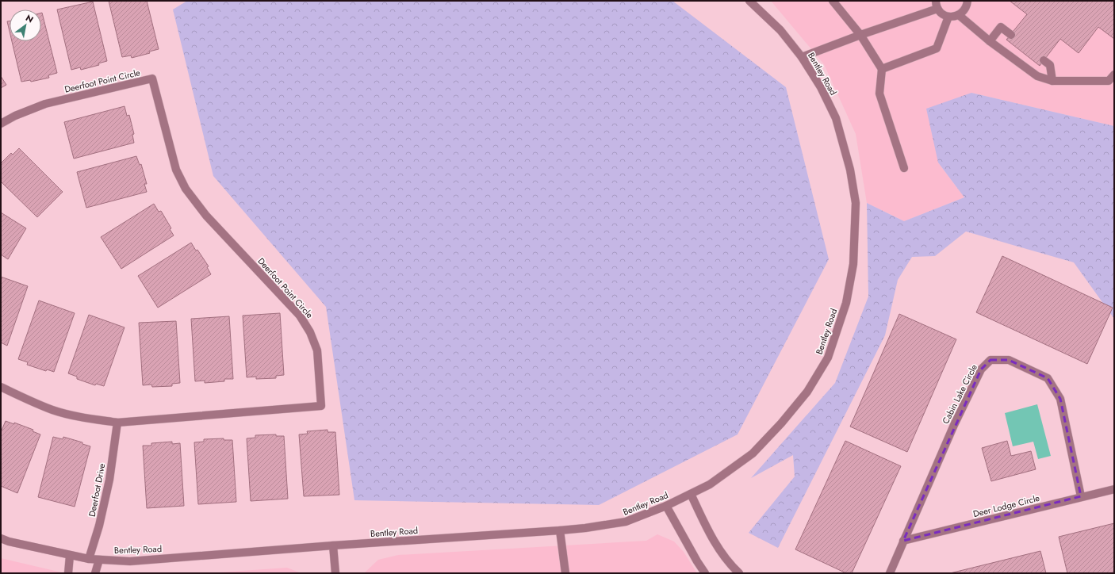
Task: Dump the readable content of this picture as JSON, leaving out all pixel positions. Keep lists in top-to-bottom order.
{
  "streets": {
    "street": [
      "Bentley Road",
      "Deerfoot Point Circle",
      "Cabin Lake Circle",
      "Deerfoot Drive",
      "Deer Lodge Circle"
    ]
  },
  "crossings": [
    ["Bentley Road", "Deerfoot Drive"],
    ["Deerfoot Point Circle", "Deerfoot Drive"],
    ["Cabin Lake Circle", "Deer Lodge Circle"]
  ],
  "north": "top right"
}
